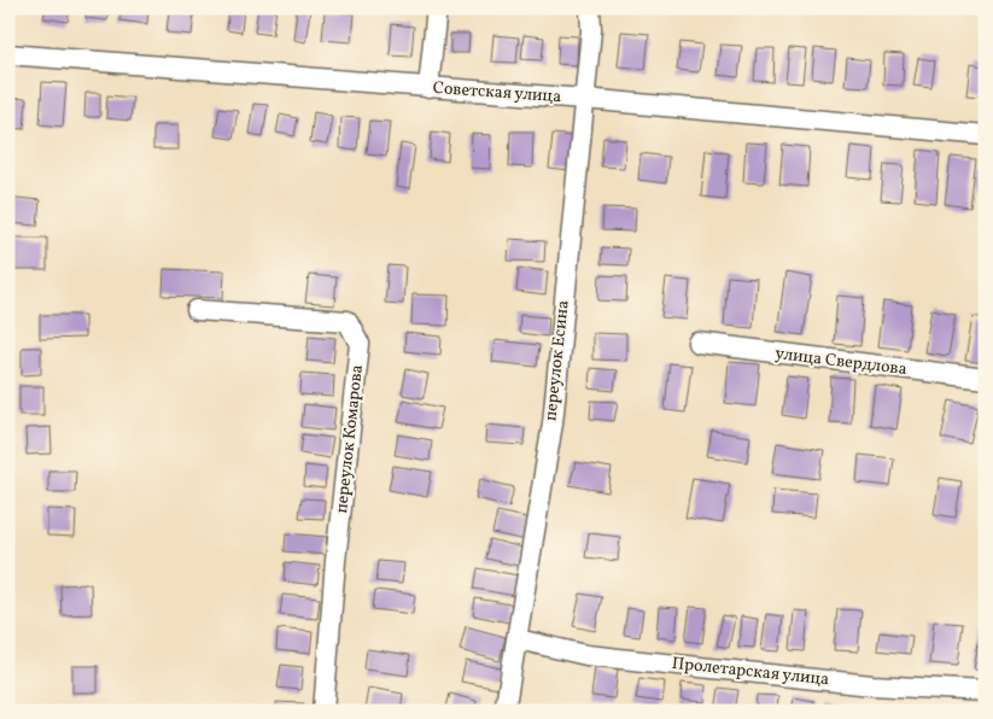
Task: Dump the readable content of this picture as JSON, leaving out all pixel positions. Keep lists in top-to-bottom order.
{
  "streets": {
    "street": [
      "Советская улица",
      "переулок Есина",
      "улица Свердлова",
      "переулок Комарова",
      "Пролетарская улица"
    ]
  },
  "crossings": [
    ["Советская улица", "переулок Есина"],
    ["переулок Есина", "Пролетарская улица"]
  ]
}
